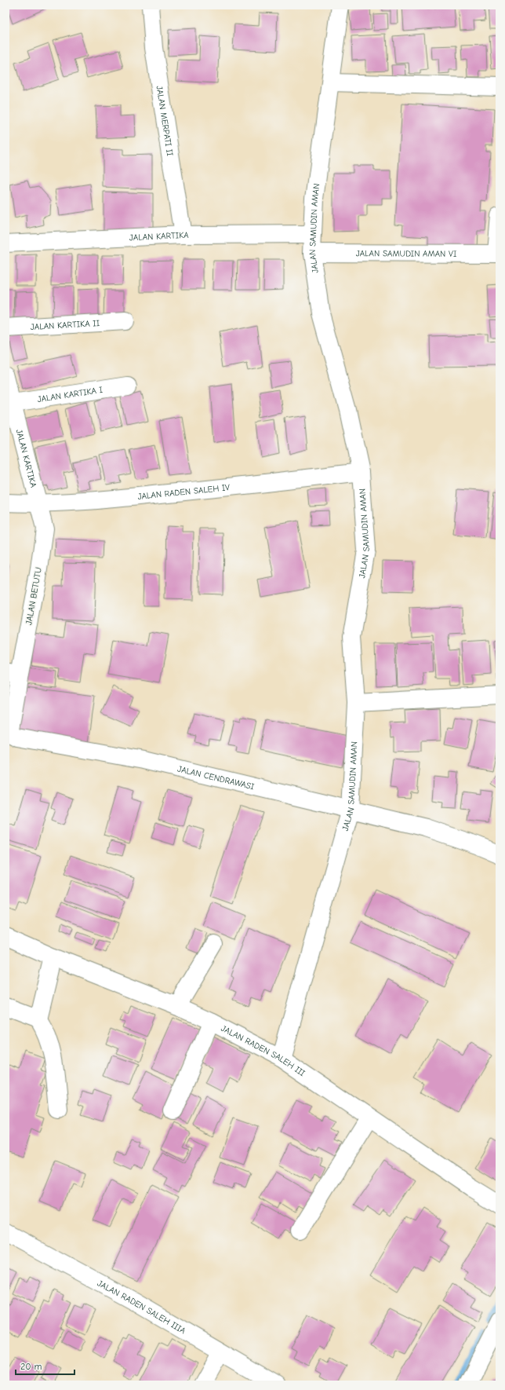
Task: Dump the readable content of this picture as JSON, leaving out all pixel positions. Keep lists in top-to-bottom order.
{
  "streets": {
    "street": [
      "JALAN MERPATI II",
      "JALAN SAMUDIN AMAN",
      "JALAN KARTIKA",
      "JALAN SAMUDIN AMAN VI",
      "JALAN KARTIKA II",
      "JALAN KARTIKA I",
      "JALAN RADEN SALEH IV",
      "JALAN BETUTU",
      "JALAN CENDRAWASI",
      "JALAN RADEN SALEH III",
      "JALAN RADEN SALEH IIIA"
    ]
  },
  "crossings": [
    ["JALAN MERPATI II", "JALAN KARTIKA"],
    ["JALAN SAMUDIN AMAN", "JALAN KARTIKA"],
    ["JALAN SAMUDIN AMAN", "JALAN SAMUDIN AMAN VI"],
    ["JALAN SAMUDIN AMAN", "JALAN RADEN SALEH IV"],
    ["JALAN SAMUDIN AMAN", "JALAN CENDRAWASI"],
    ["JALAN SAMUDIN AMAN", "JALAN RADEN SALEH III"],
    ["JALAN KARTIKA", "JALAN KARTIKA I"],
    ["JALAN KARTIKA", "JALAN RADEN SALEH IV"],
    ["JALAN KARTIKA", "JALAN BETUTU"],
    ["JALAN RADEN SALEH IV", "JALAN BETUTU"],
    ["JALAN BETUTU", "JALAN CENDRAWASI"]
  ],
  "scale_bar": "20 m"
}
